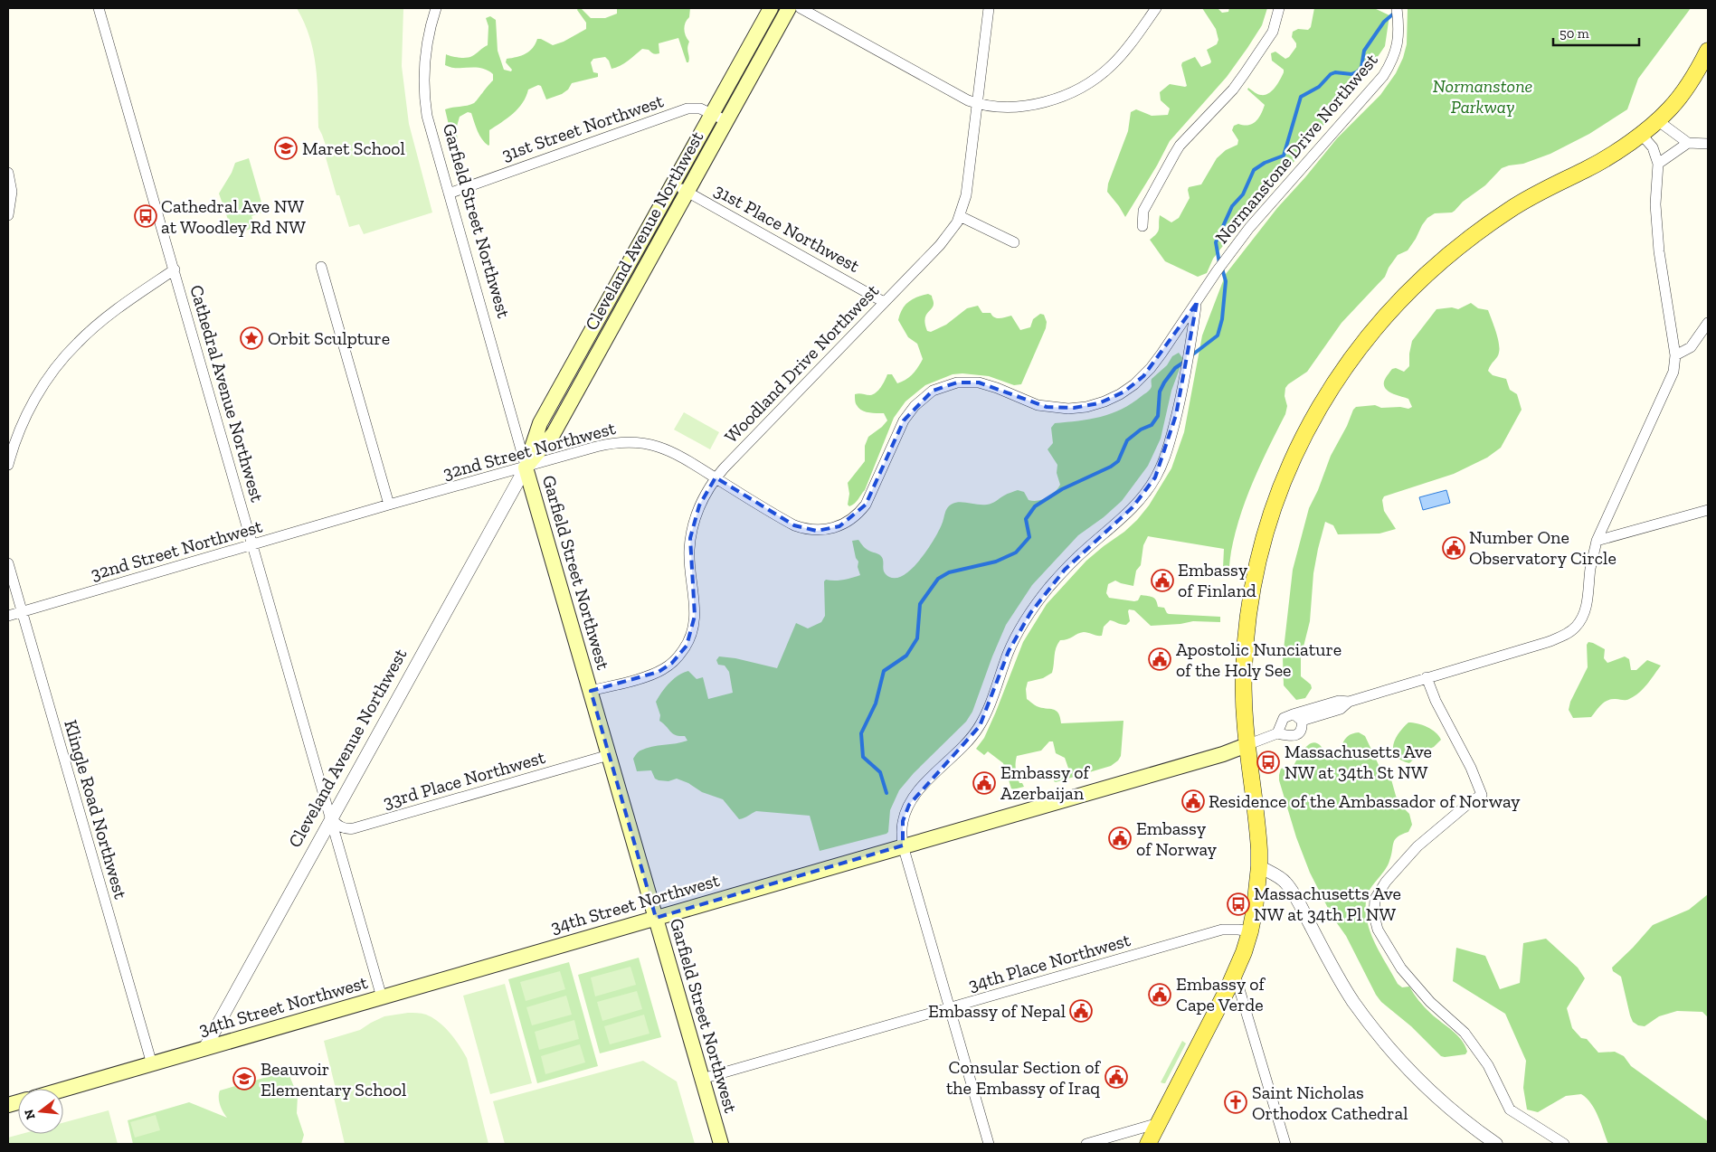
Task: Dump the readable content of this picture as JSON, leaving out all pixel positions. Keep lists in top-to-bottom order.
{
  "streets": {
    "main road": ["Garfield Street Northwest", "Cleveland Avenue Northwest", "34th Street Northwest"],
    "street": [
      "31st Street Northwest",
      "Normanstone Drive Northwest",
      "31st Place Northwest",
      "Woodland Drive Northwest",
      "Cathedral Avenue Northwest",
      "32nd Street Northwest",
      "33rd Place Northwest",
      "Klingle Road Northwest",
      "34th Place Northwest"
    ]
  },
  "crossings": [
    ["31st Street Northwest", "Garfield Street Northwest"],
    ["31st Street Northwest", "Cleveland Avenue Northwest"],
    ["Normanstone Drive Northwest", "32nd Street Northwest"],
    ["Garfield Street Northwest", "Cleveland Avenue Northwest"],
    ["Garfield Street Northwest", "Woodland Drive Northwest"],
    ["Garfield Street Northwest", "32nd Street Northwest"],
    ["Garfield Street Northwest", "33rd Place Northwest"],
    ["Garfield Street Northwest", "34th Street Northwest"],
    ["Garfield Street Northwest", "34th Place Northwest"],
    ["31st Place Northwest", "Cleveland Avenue Northwest"],
    ["31st Place Northwest", "Woodland Drive Northwest"],
    ["Cleveland Avenue Northwest", "Cathedral Avenue Northwest"],
    ["Cleveland Avenue Northwest", "32nd Street Northwest"],
    ["Cleveland Avenue Northwest", "33rd Place Northwest"],
    ["Cleveland Avenue Northwest", "34th Street Northwest"],
    ["Woodland Drive Northwest", "32nd Street Northwest"],
    ["Cathedral Avenue Northwest", "32nd Street Northwest"],
    ["Cathedral Avenue Northwest", "33rd Place Northwest"],
    ["Cathedral Avenue Northwest", "34th Street Northwest"],
    ["32nd Street Northwest", "Klingle Road Northwest"],
    ["Klingle Road Northwest", "34th Street Northwest"]
  ],
  "parks": ["Normanstone Parkway"],
  "places": {
    "school or university": ["Maret School", "Beauvoir Elementary School"],
    "bus stop": ["Cathedral Ave NW at Woodley Rd NW", "Massachusetts Ave NW at 34th St NW", "Massachusetts Ave NW at 34th Pl NW"],
    "place": ["Orbit Sculpture"],
    "public building": [
      "Number One Observatory Circle",
      "Embassy of Finland",
      "Apostolic Nunciature of the Holy See",
      "Embassy of Azerbaijan",
      "Residence of the Ambassador of Norway",
      "Embassy of Norway",
      "Embassy of Cape Verde",
      "Embassy of Nepal",
      "Consular Section of the Embassy of Iraq"
    ],
    "church": ["Saint Nicholas Orthodox Cathedral"]
  },
  "scale_bar": "50 m",
  "north": "left"
}
